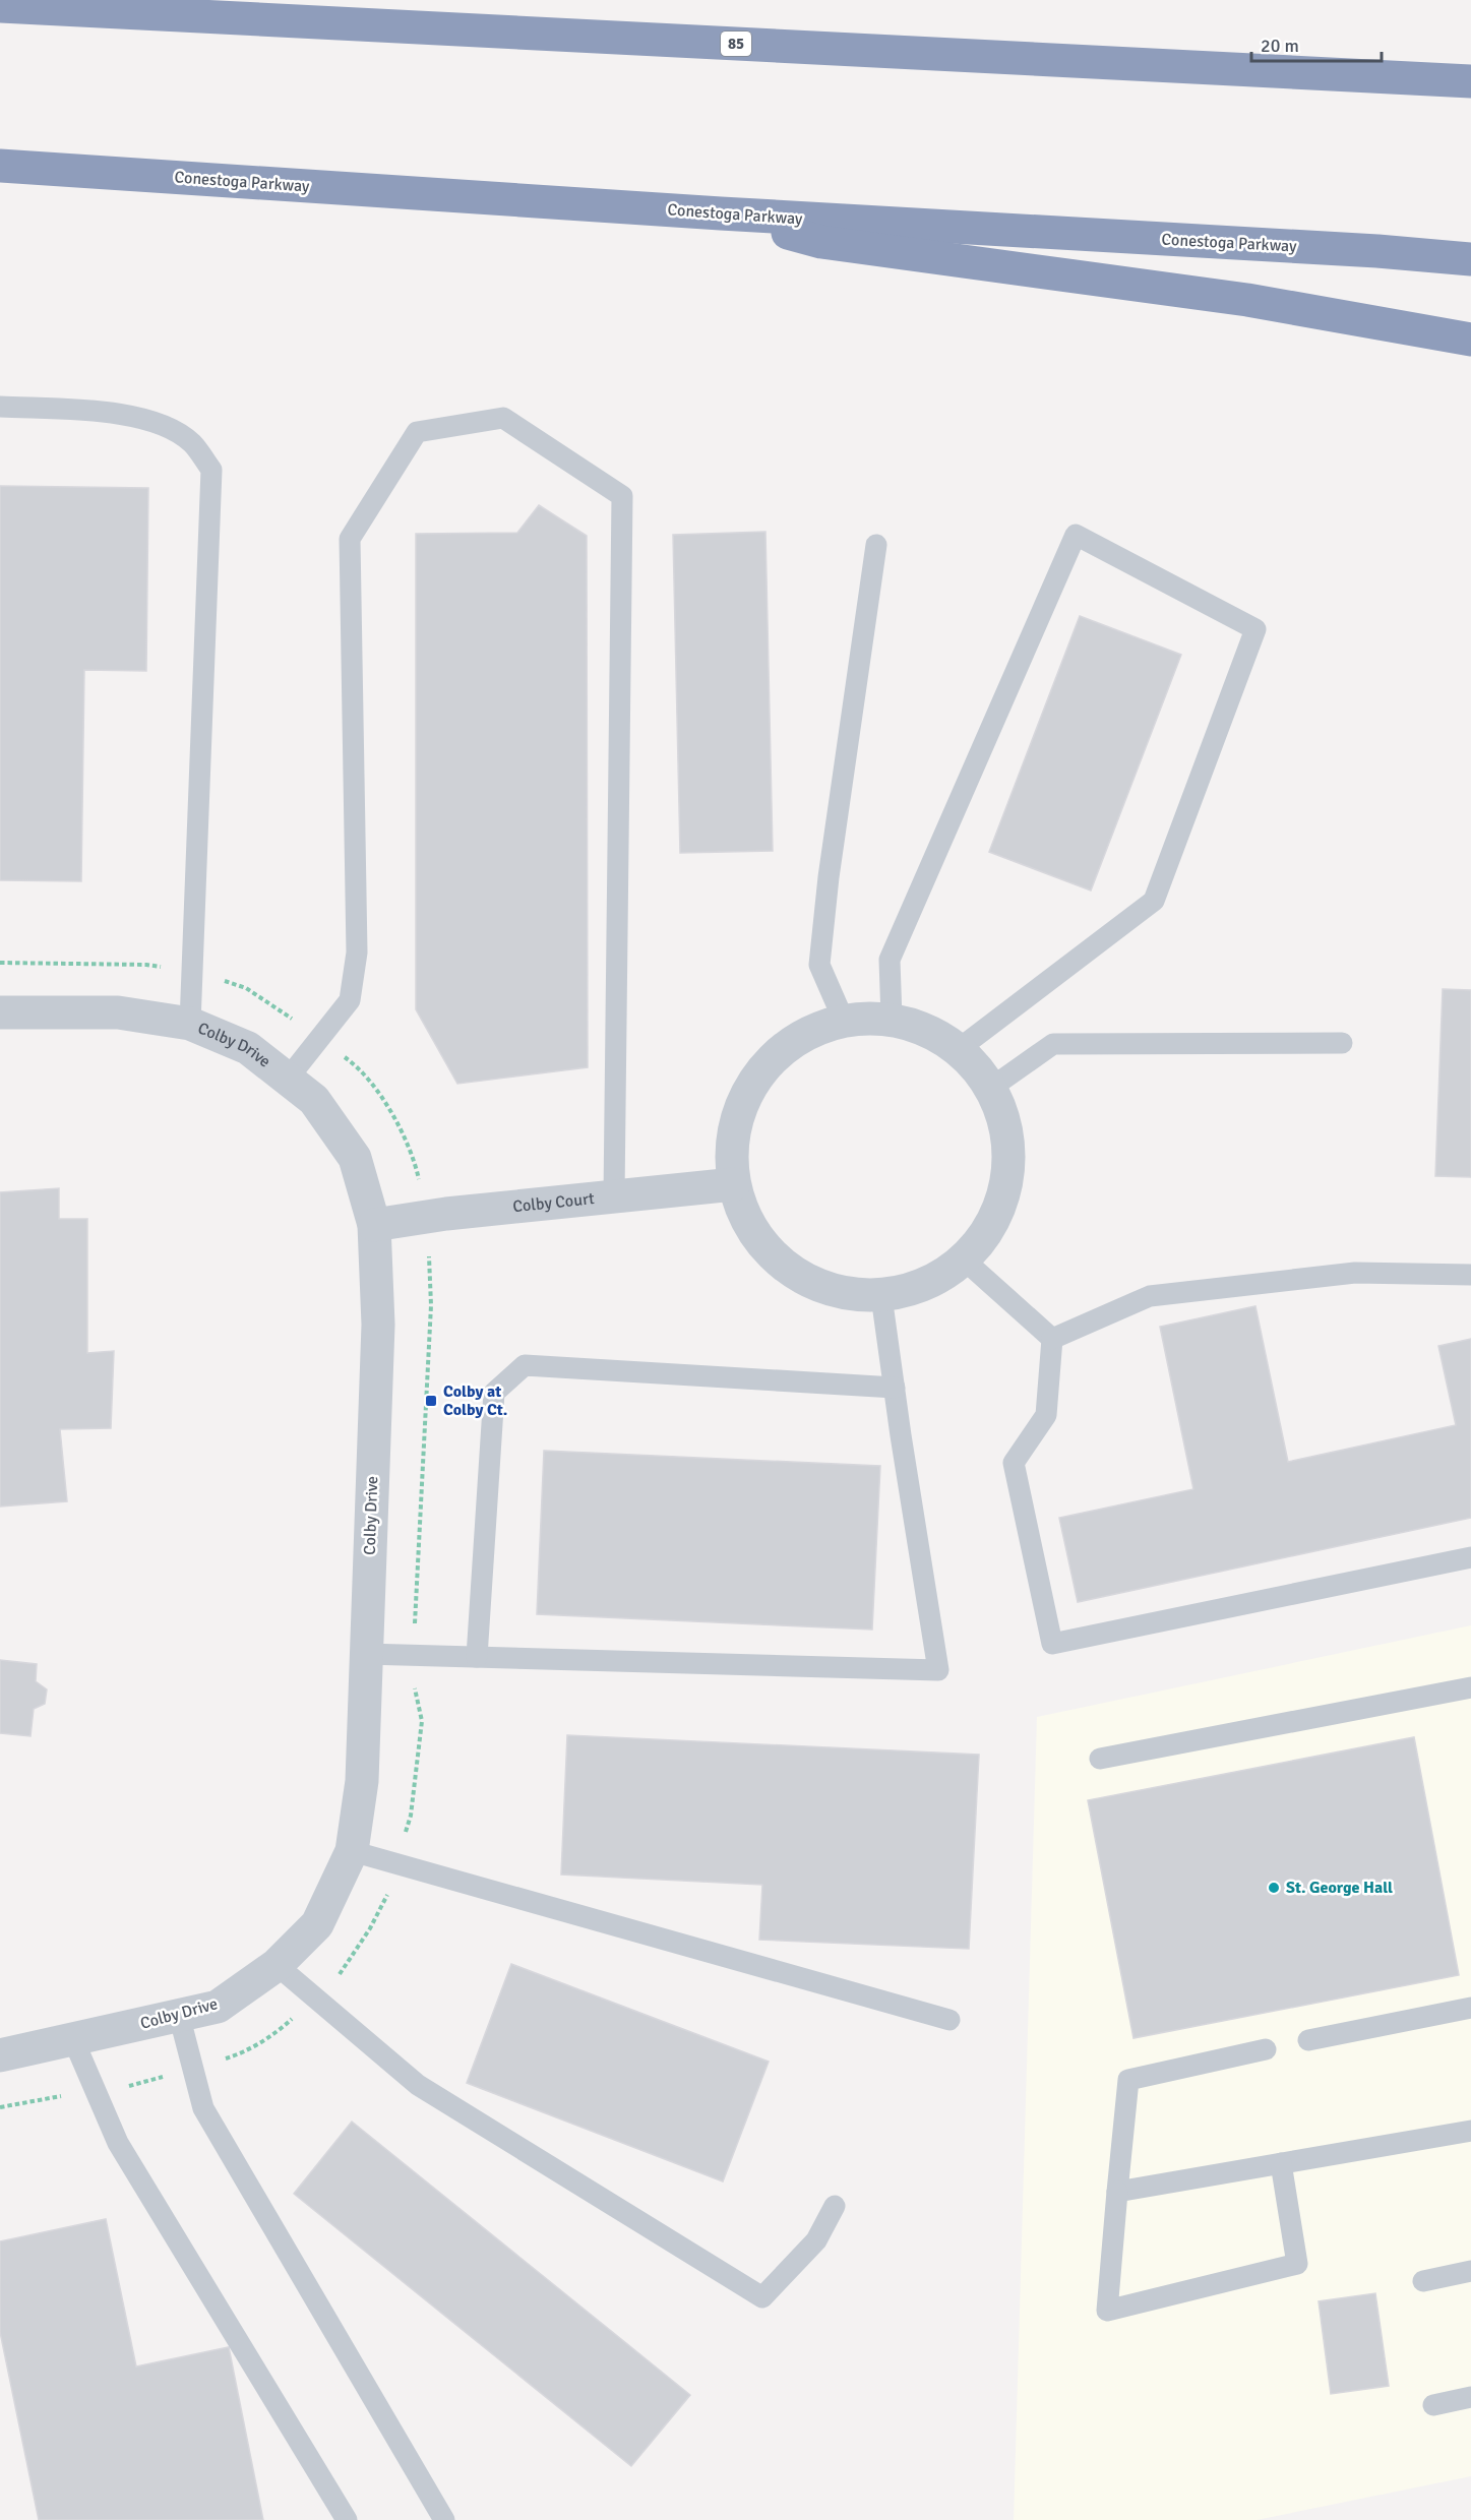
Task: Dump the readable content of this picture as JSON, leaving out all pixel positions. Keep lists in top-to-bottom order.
{
  "streets": {
    "highway": ["85", "Conestoga Parkway"],
    "street": ["Colby Drive", "Colby Court"]
  },
  "crossings": [
    ["Colby Drive", "Colby Court"]
  ],
  "places": {
    "transit": ["Colby at Colby Ct."],
    "other": ["St. George Hall"]
  },
  "scale_bar": "20 m"
}
